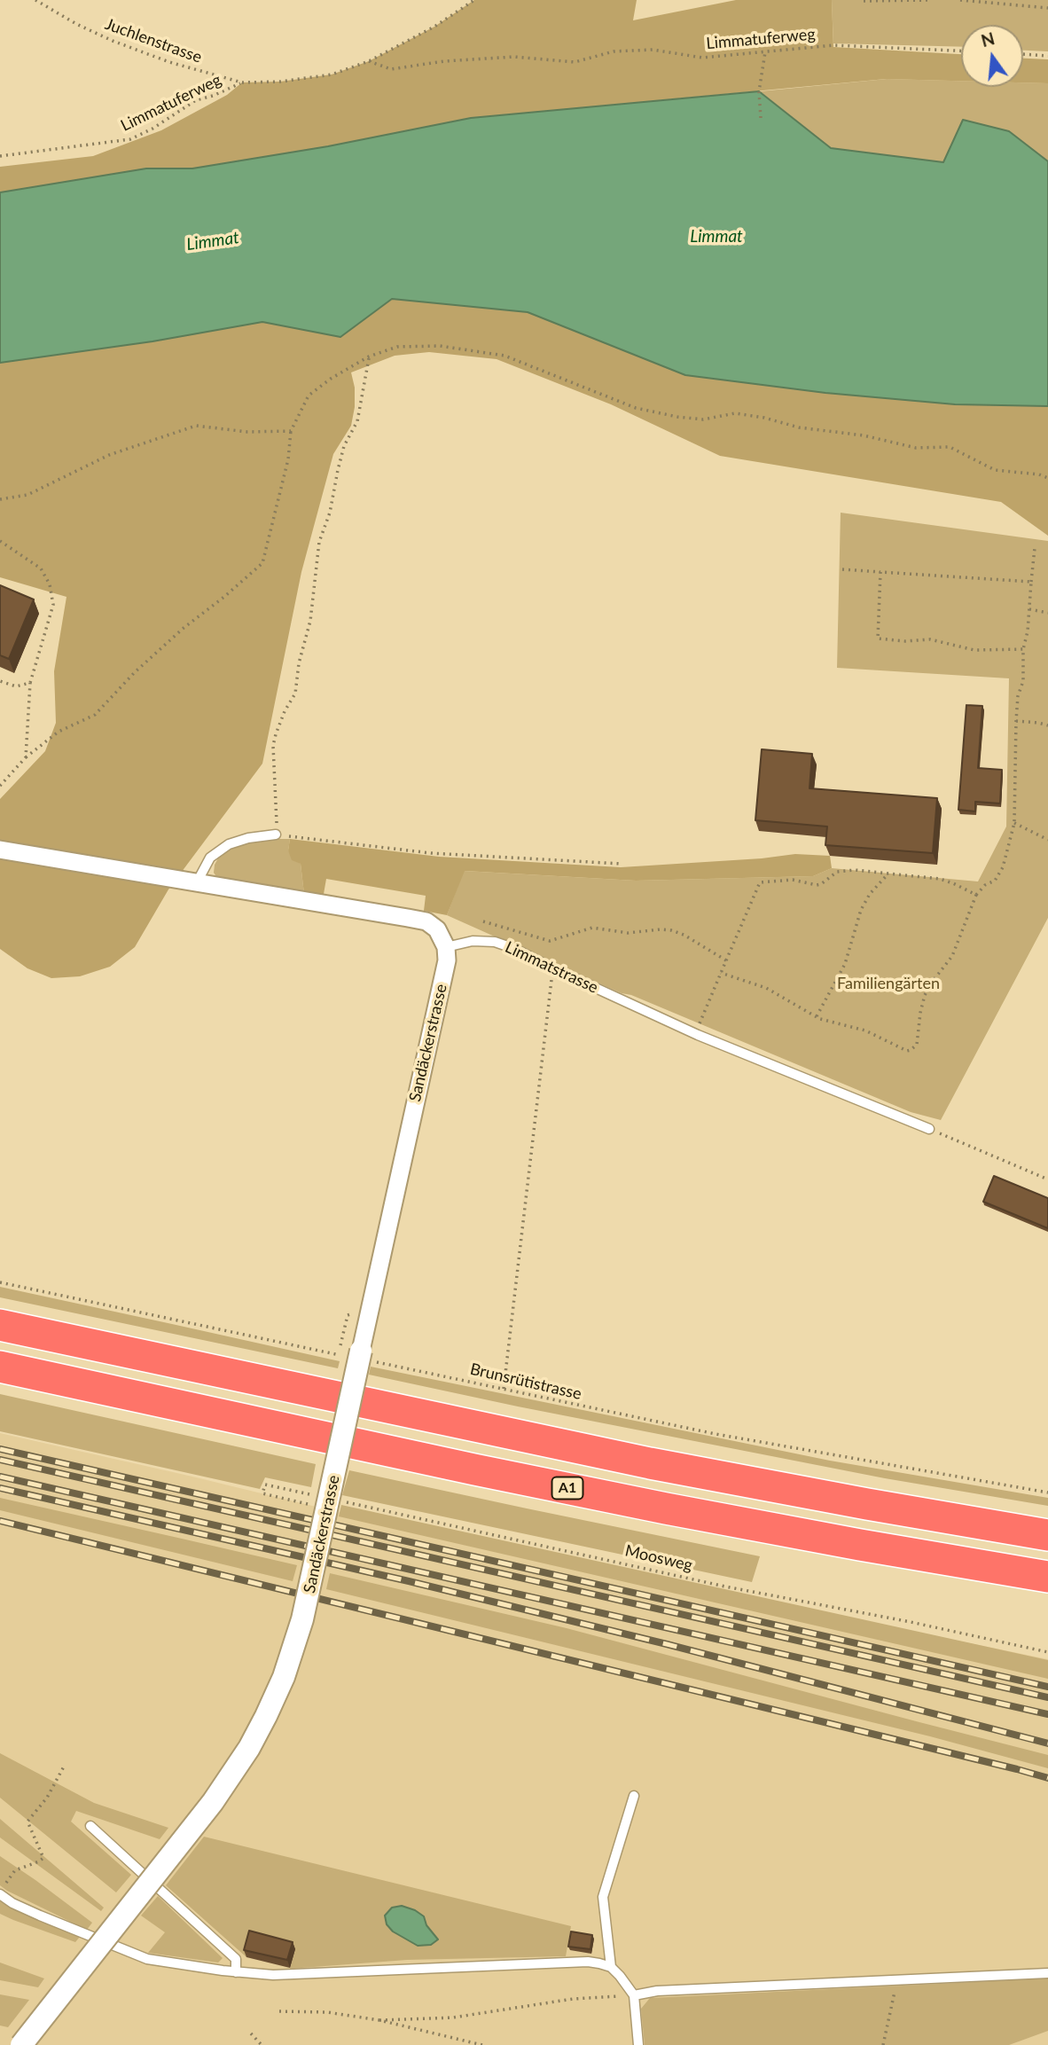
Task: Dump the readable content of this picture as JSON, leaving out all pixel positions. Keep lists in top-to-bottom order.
{
  "streets": {
    "highway": ["A1"],
    "street": ["Sandäckerstrasse"],
    "lane": ["Limmatstrasse"],
    "path": [
      "Limmatuferweg",
      "Juchlenstrasse",
      "Brunsrütistrasse",
      "Moosweg"
    ]
  },
  "crossings": [
    ["Limmatuferweg", "Juchlenstrasse"],
    ["Limmatstrasse", "Sandäckerstrasse"],
    ["Sandäckerstrasse", "Brunsrütistrasse"]
  ],
  "water": ["Limmat"],
  "parks": ["Familiengärten"],
  "north": "top"
}
